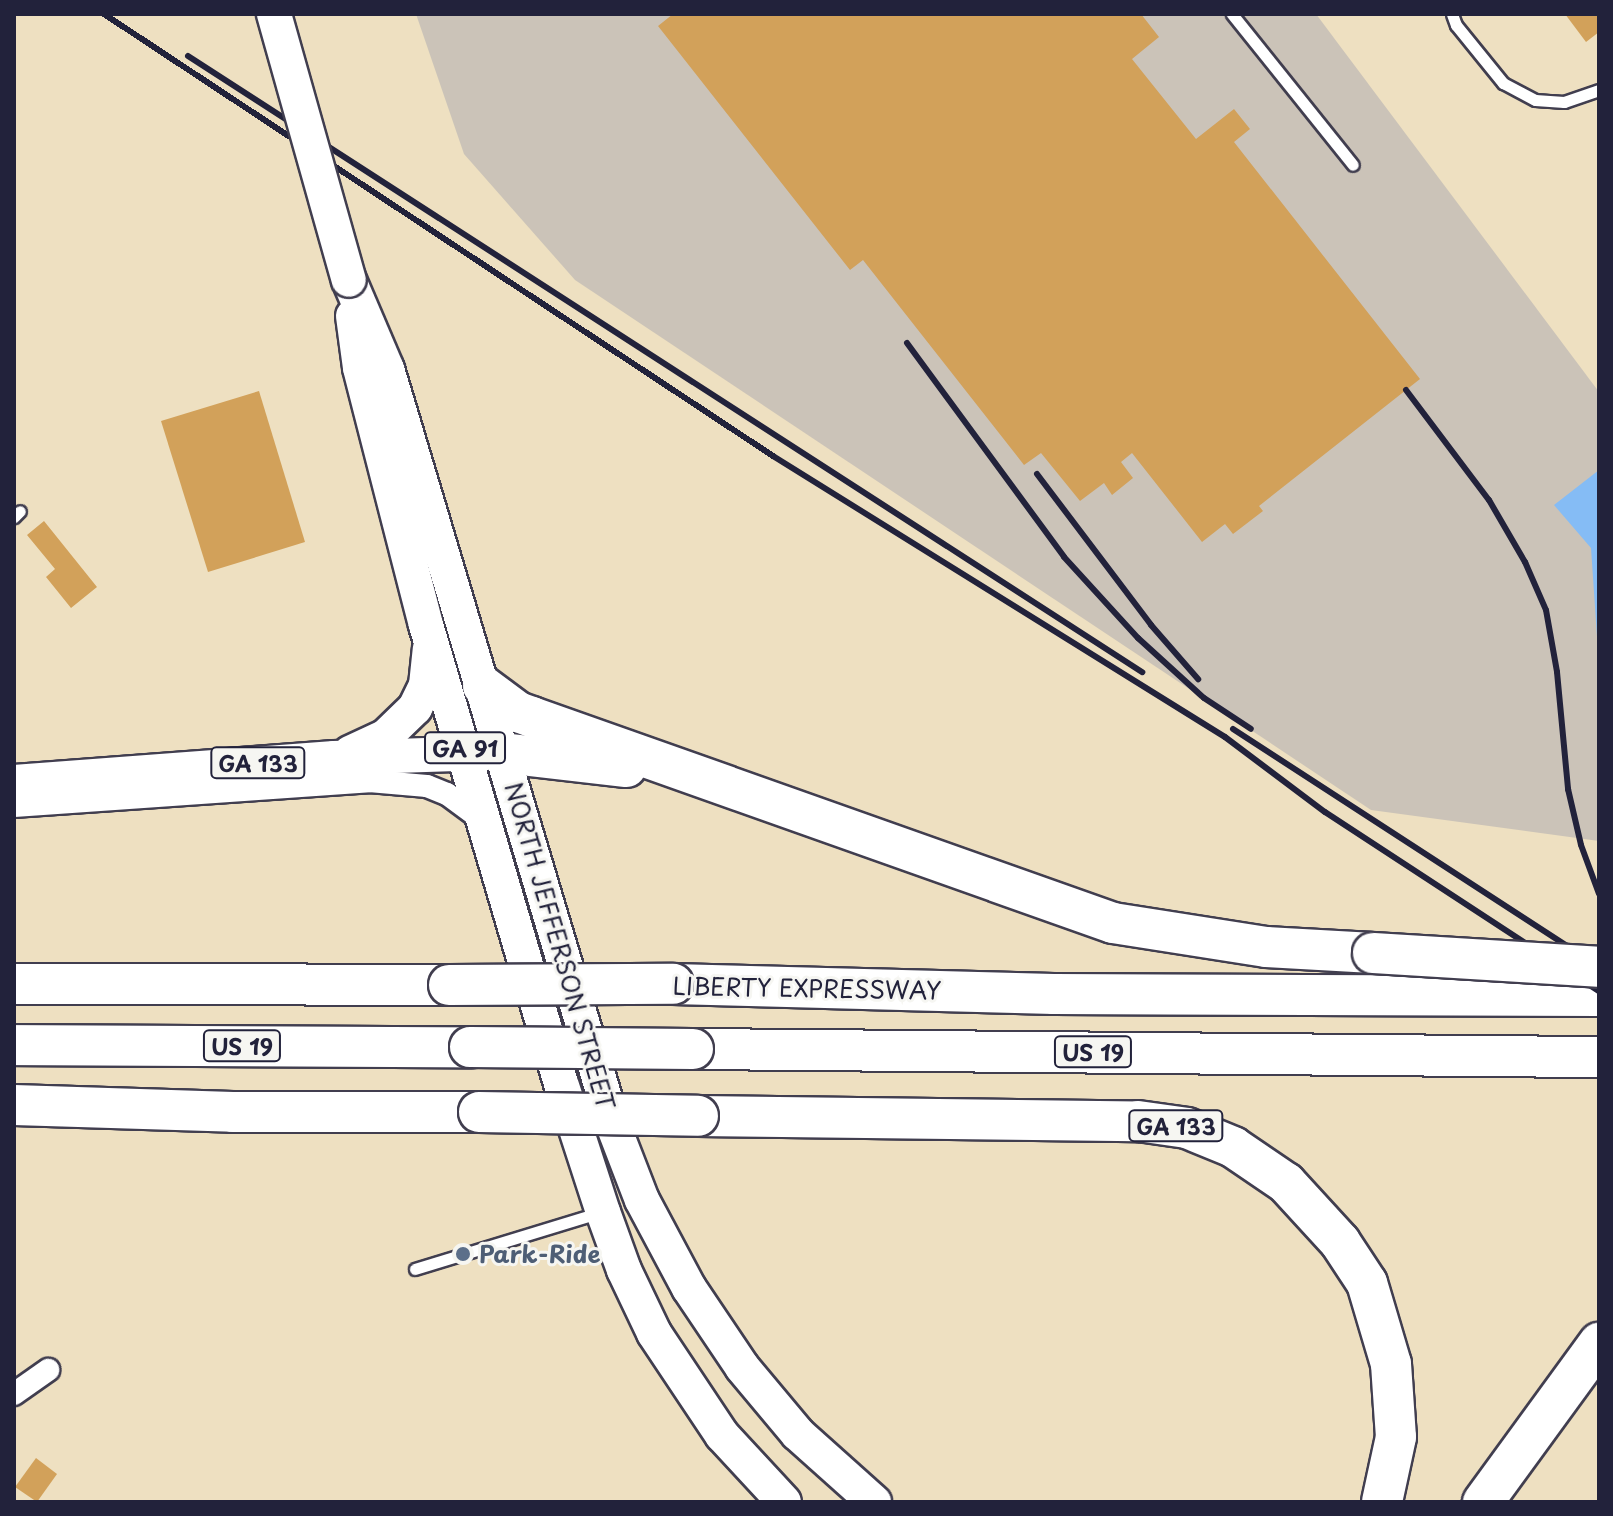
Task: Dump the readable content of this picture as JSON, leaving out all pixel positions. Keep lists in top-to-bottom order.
{
  "streets": {
    "highway": ["GA 133", "LIBERTY EXPRESSWAY", "US 19"],
    "main road": ["GA 91", "NORTH JEFFERSON STREET"]
  },
  "crossings": [
    ["GA 133", "NORTH JEFFERSON STREET"]
  ],
  "places": ["Park-Ride"]
}
